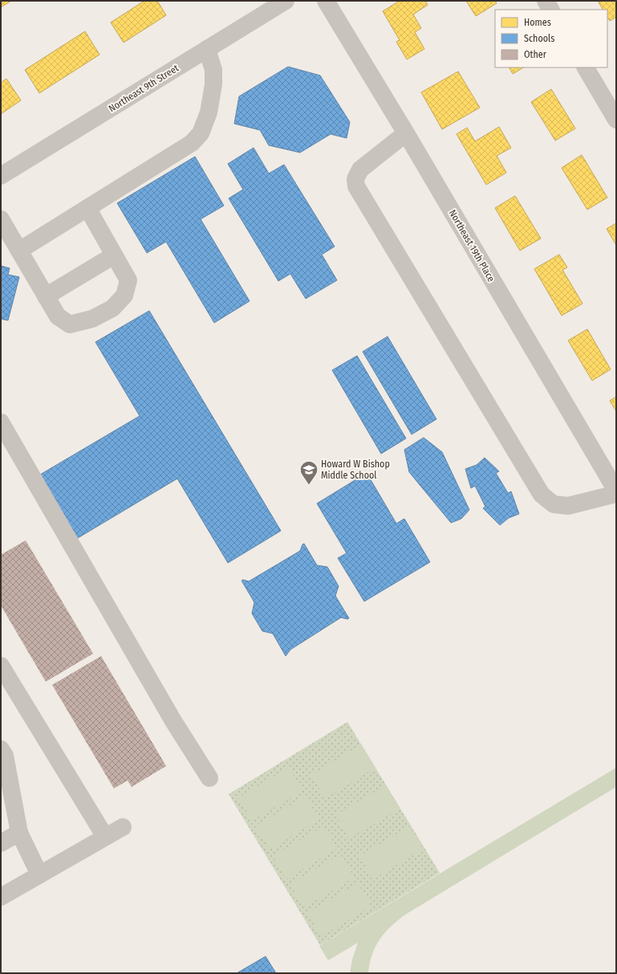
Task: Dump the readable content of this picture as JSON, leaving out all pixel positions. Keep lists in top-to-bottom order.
{
  "streets": {
    "street": ["Northeast 9th Street", "Northeast 19th Place"]
  },
  "places": {
    "school or university": ["Howard W Bishop Middle School"]
  },
  "legend": ["Homes", "Schools", "Other"]
}
